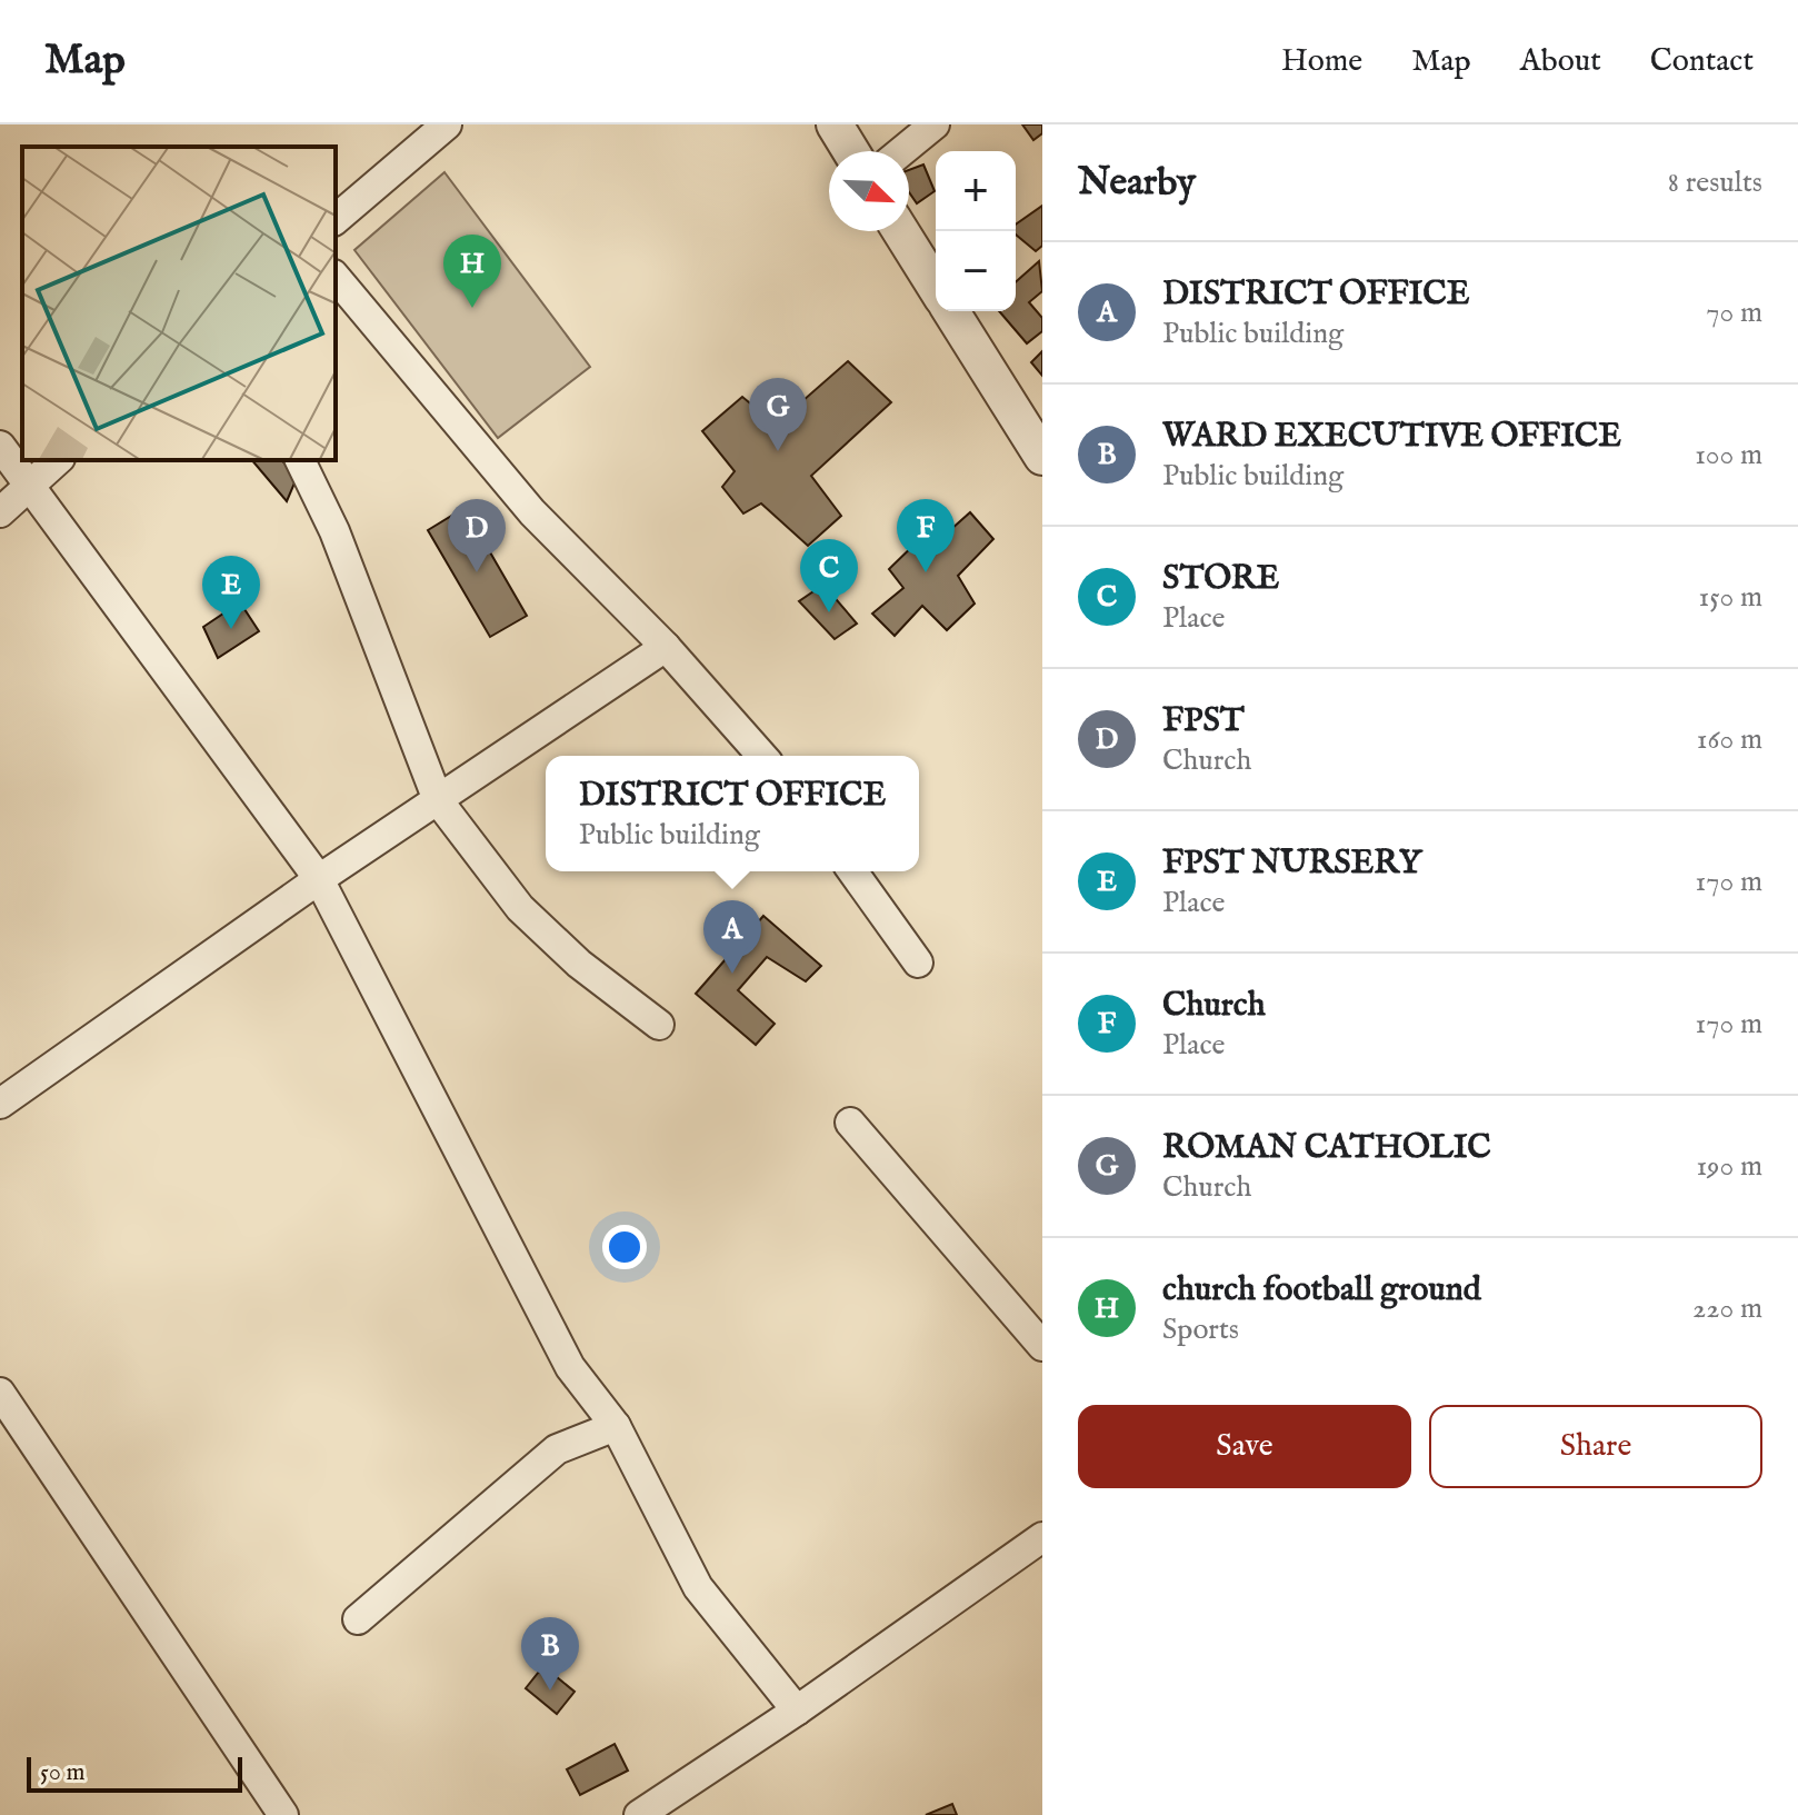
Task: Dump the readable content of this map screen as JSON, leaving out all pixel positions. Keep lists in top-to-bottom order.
{
  "scale_bar": "50 m",
  "north": "bottom right",
  "page": {
    "header": "Map",
    "nav": [
      "Home",
      "Map",
      "About",
      "Contact"
    ],
    "heading": ["Nearby", "8 results"],
    "map_buttons": ["+", "−"],
    "pins": [
      "H",
      "G",
      "D",
      "F",
      "C",
      "E",
      "A",
      "B"
    ],
    "list": [
      {
        "mark": "A",
        "name": "DISTRICT OFFICE",
        "note": "Public building",
        "value": "70 m"
      },
      {
        "mark": "B",
        "name": "WARD EXECUTIVE OFFICE",
        "note": "Public building",
        "value": "100 m"
      },
      {
        "mark": "C",
        "name": "STORE",
        "note": "Place",
        "value": "150 m"
      },
      {
        "mark": "D",
        "name": "FPST",
        "note": "Church",
        "value": "160 m"
      },
      {
        "mark": "E",
        "name": "FPST NURSERY",
        "note": "Place",
        "value": "170 m"
      },
      {
        "mark": "F",
        "name": "Church",
        "note": "Place",
        "value": "170 m"
      },
      {
        "mark": "G",
        "name": "ROMAN CATHOLIC",
        "note": "Church",
        "value": "190 m"
      },
      {
        "mark": "H",
        "name": "church football ground",
        "note": "Sports",
        "value": "220 m"
      }
    ],
    "popup": ["DISTRICT OFFICE", "Public building"],
    "buttons": ["Save", "Share"],
    "scale": "50 m"
  }
}
